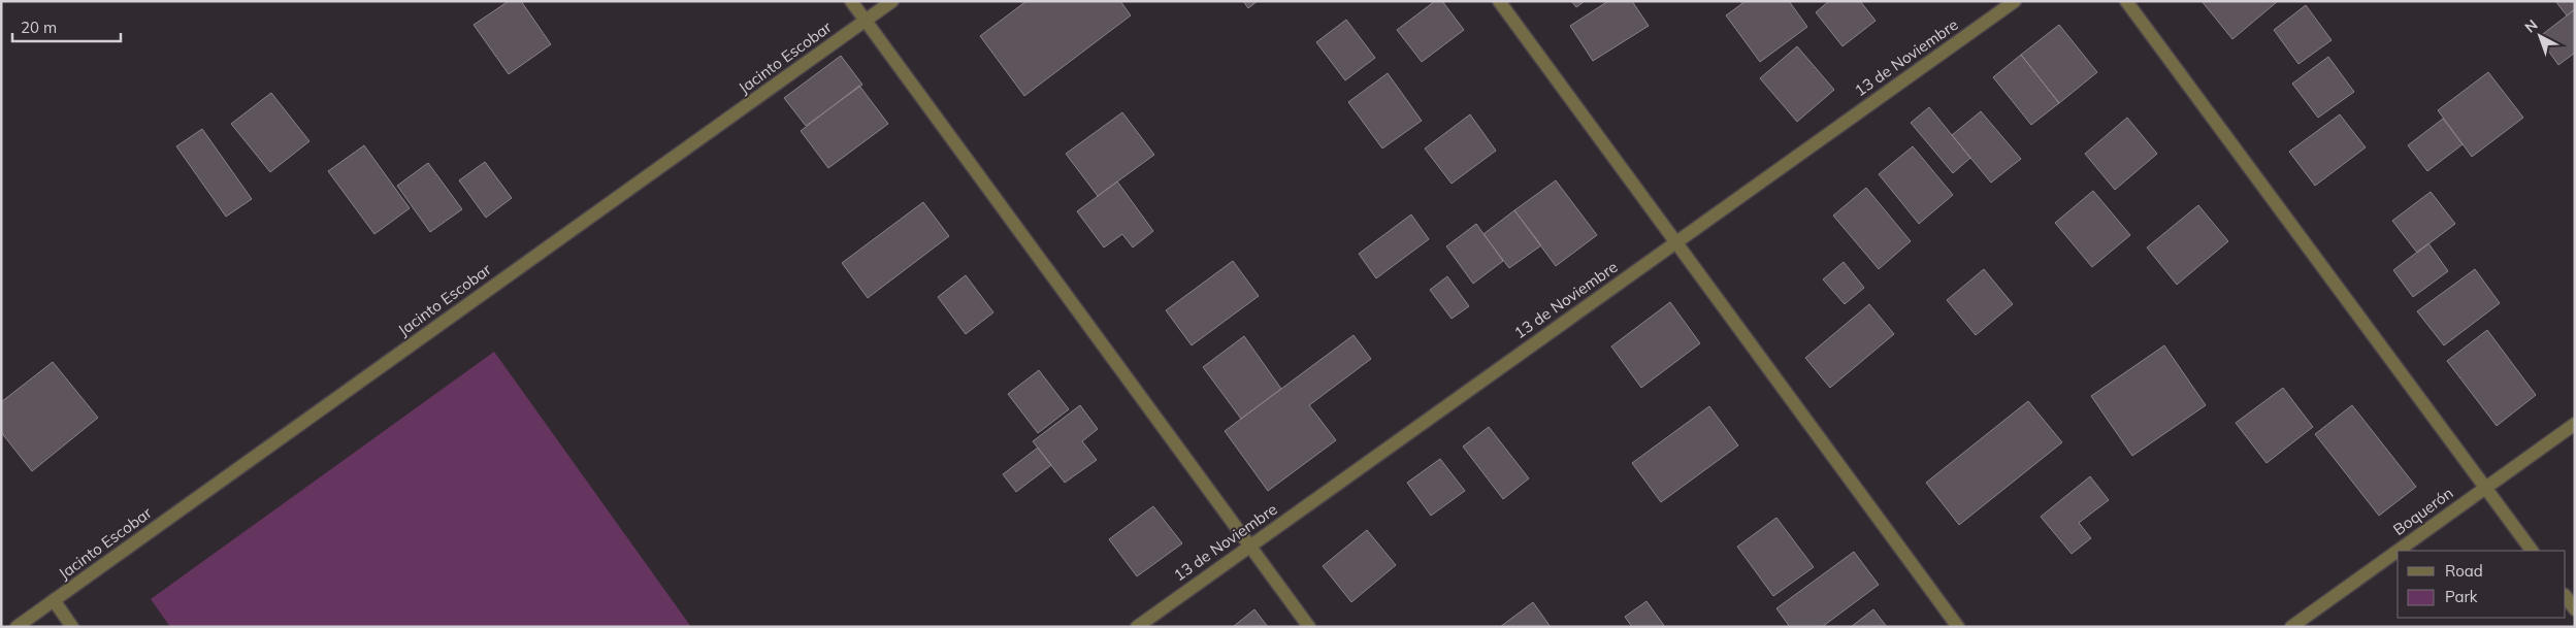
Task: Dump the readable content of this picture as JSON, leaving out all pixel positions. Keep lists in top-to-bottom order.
{
  "streets": {
    "street": ["Jacinto Escobar", "13 de Noviembre", "Boquerón"]
  },
  "legend": ["Road", "Park"],
  "scale_bar": "20 m",
  "north": "top left"
}
